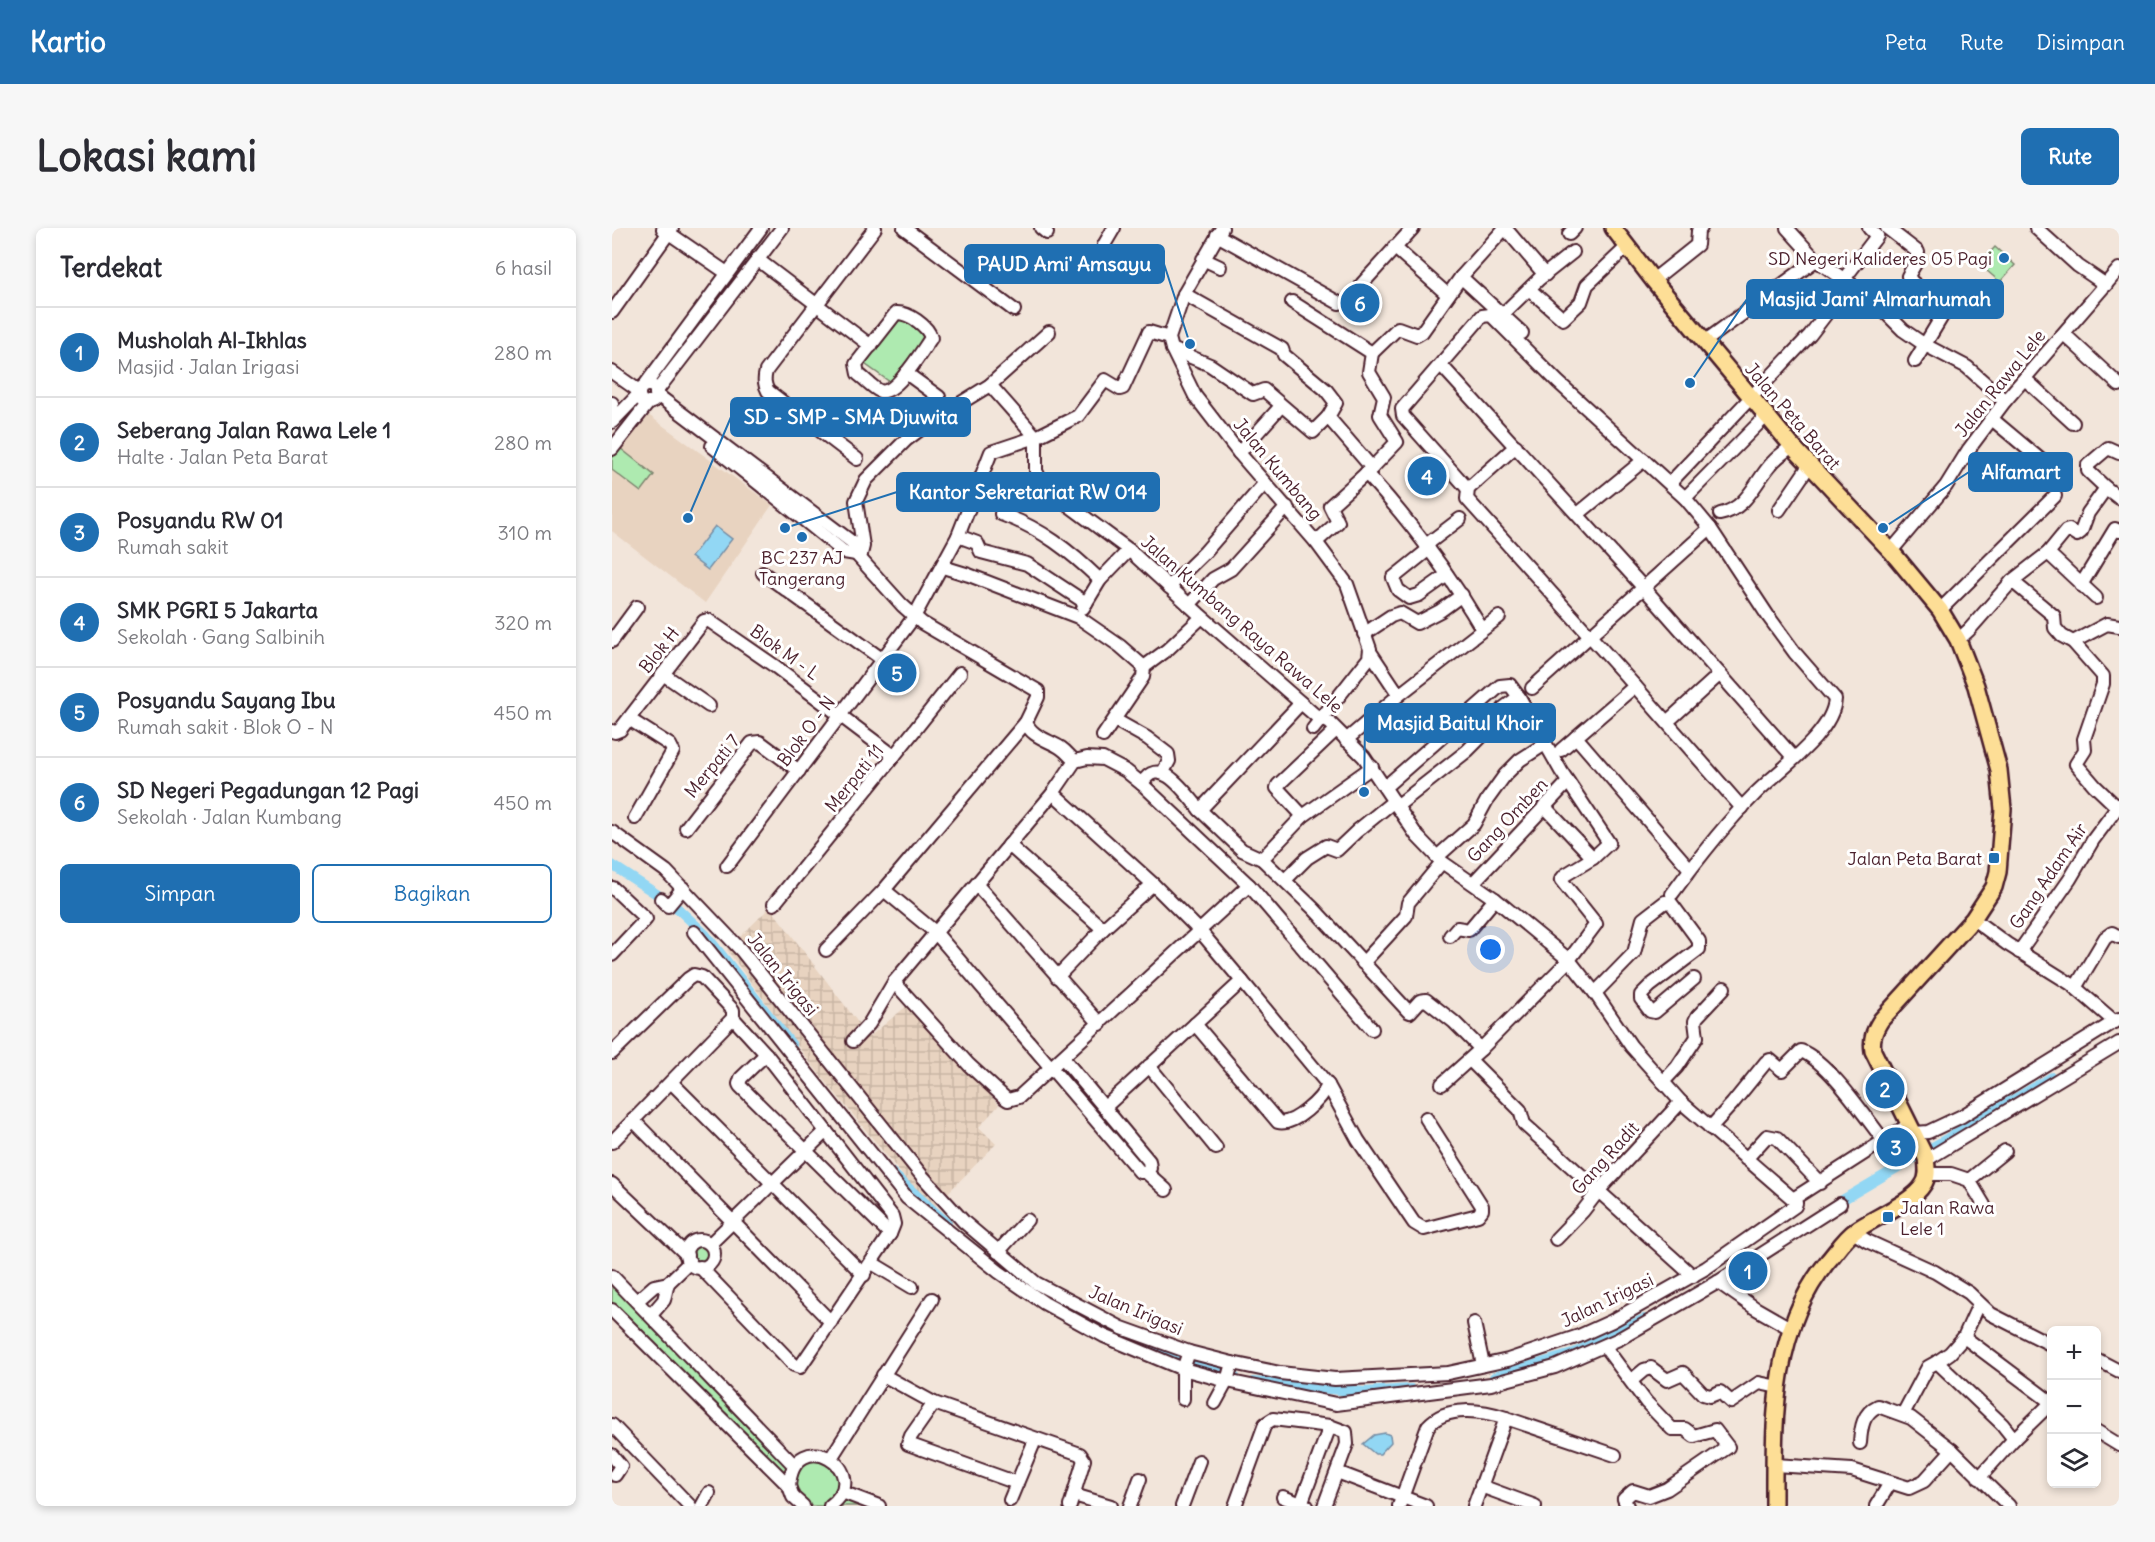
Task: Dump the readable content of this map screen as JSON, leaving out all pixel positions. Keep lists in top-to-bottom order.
{
  "streets": {
    "main road": ["Jalan Peta Barat"],
    "street": [
      "Jalan Rawa Lele",
      "Jalan Kumbang",
      "Jalan Kumbang Raya Rawa Lele",
      "Blok H",
      "Blok M - L",
      "Blok O - N",
      "Merpati 7",
      "Merpati 11",
      "Gang Omben",
      "Gang Adam Air",
      "Jalan Irigasi",
      "Gang Radit"
    ]
  },
  "crossings": [
    ["Jalan Rawa Lele", "Jalan Peta Barat"],
    ["Jalan Peta Barat", "Gang Adam Air"],
    ["Jalan Kumbang Raya Rawa Lele", "Blok O - N"],
    ["Jalan Kumbang Raya Rawa Lele", "Gang Omben"],
    ["Jalan Kumbang Raya Rawa Lele", "Jalan Irigasi"],
    ["Jalan Kumbang Raya Rawa Lele", "Gang Radit"],
    ["Blok H", "Blok M - L"],
    ["Blok M - L", "Blok O - N"],
    ["Blok M - L", "Merpati 11"],
    ["Blok O - N", "Merpati 7"]
  ],
  "places": {
    "other": [
      "SD Negeri Kalideres 05 Pagi",
      "PAUD Ami' Amsayu",
      "Masjid Jami' Almarhumah",
      "SD - SMP - SMA Djuwita",
      "Kantor Sekretariat RW 014",
      "Alfamart",
      "BC 237 AJ Tangerang",
      "Masjid Baitul Khoir"
    ],
    "transit": ["Jalan Peta Barat", "Jalan Rawa Lele 1"]
  },
  "page": {
    "header": "Kartio",
    "nav": ["Peta", "Rute", "Disimpan"],
    "buttons": [
      "Rute",
      ["Simpan", "Bagikan"]
    ],
    "title": "Lokasi kami",
    "heading": ["Terdekat", "6 hasil"],
    "pins": [
      "6",
      "4",
      "5",
      "2",
      "3",
      "1"
    ],
    "list": [
      {
        "mark": "1",
        "name": "Musholah Al-Ikhlas",
        "note": "Masjid · Jalan Irigasi",
        "value": "280 m"
      },
      {
        "mark": "2",
        "name": "Seberang Jalan Rawa Lele 1",
        "note": "Halte · Jalan Peta Barat",
        "value": "280 m"
      },
      {
        "mark": "3",
        "name": "Posyandu RW 01",
        "note": "Rumah sakit",
        "value": "310 m"
      },
      {
        "mark": "4",
        "name": "SMK PGRI 5 Jakarta",
        "note": "Sekolah · Gang Salbinih",
        "value": "320 m"
      },
      {
        "mark": "5",
        "name": "Posyandu Sayang Ibu",
        "note": "Rumah sakit · Blok O - N",
        "value": "450 m"
      },
      {
        "mark": "6",
        "name": "SD Negeri Pegadungan 12 Pagi",
        "note": "Sekolah · Jalan Kumbang",
        "value": "450 m"
      }
    ],
    "map_buttons": ["+", "−"]
  }
}
